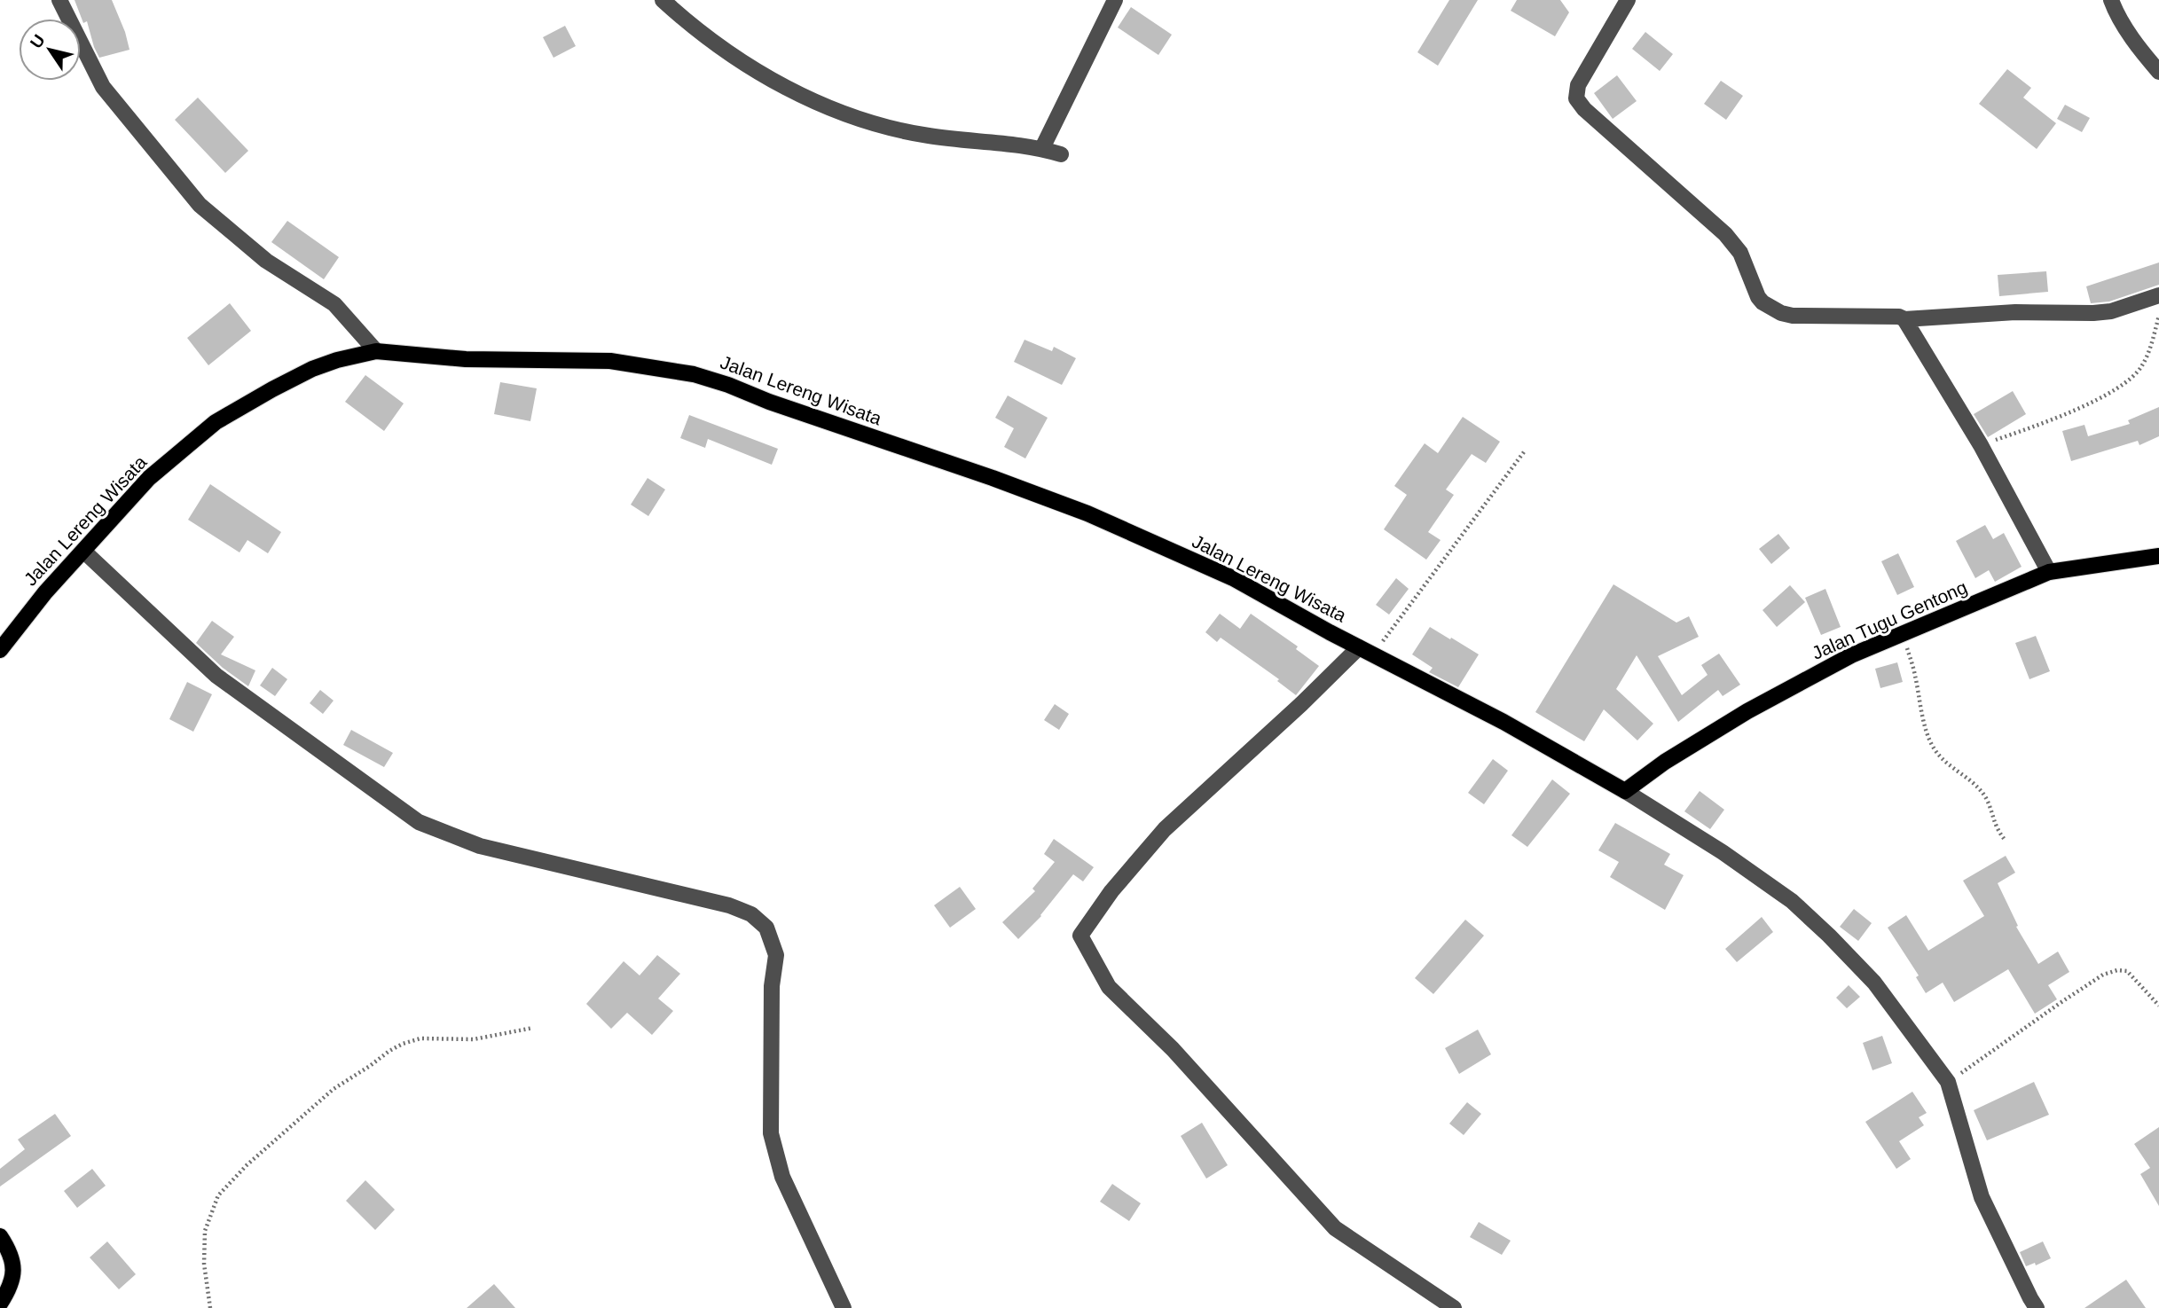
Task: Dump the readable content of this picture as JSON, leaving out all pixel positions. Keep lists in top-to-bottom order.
{
  "streets": {
    "main road": ["Jalan Lereng Wisata", "Jalan Tugu Gentong"]
  },
  "crossings": [
    ["Jalan Lereng Wisata", "Jalan Tugu Gentong"]
  ],
  "north": "top left"
}
